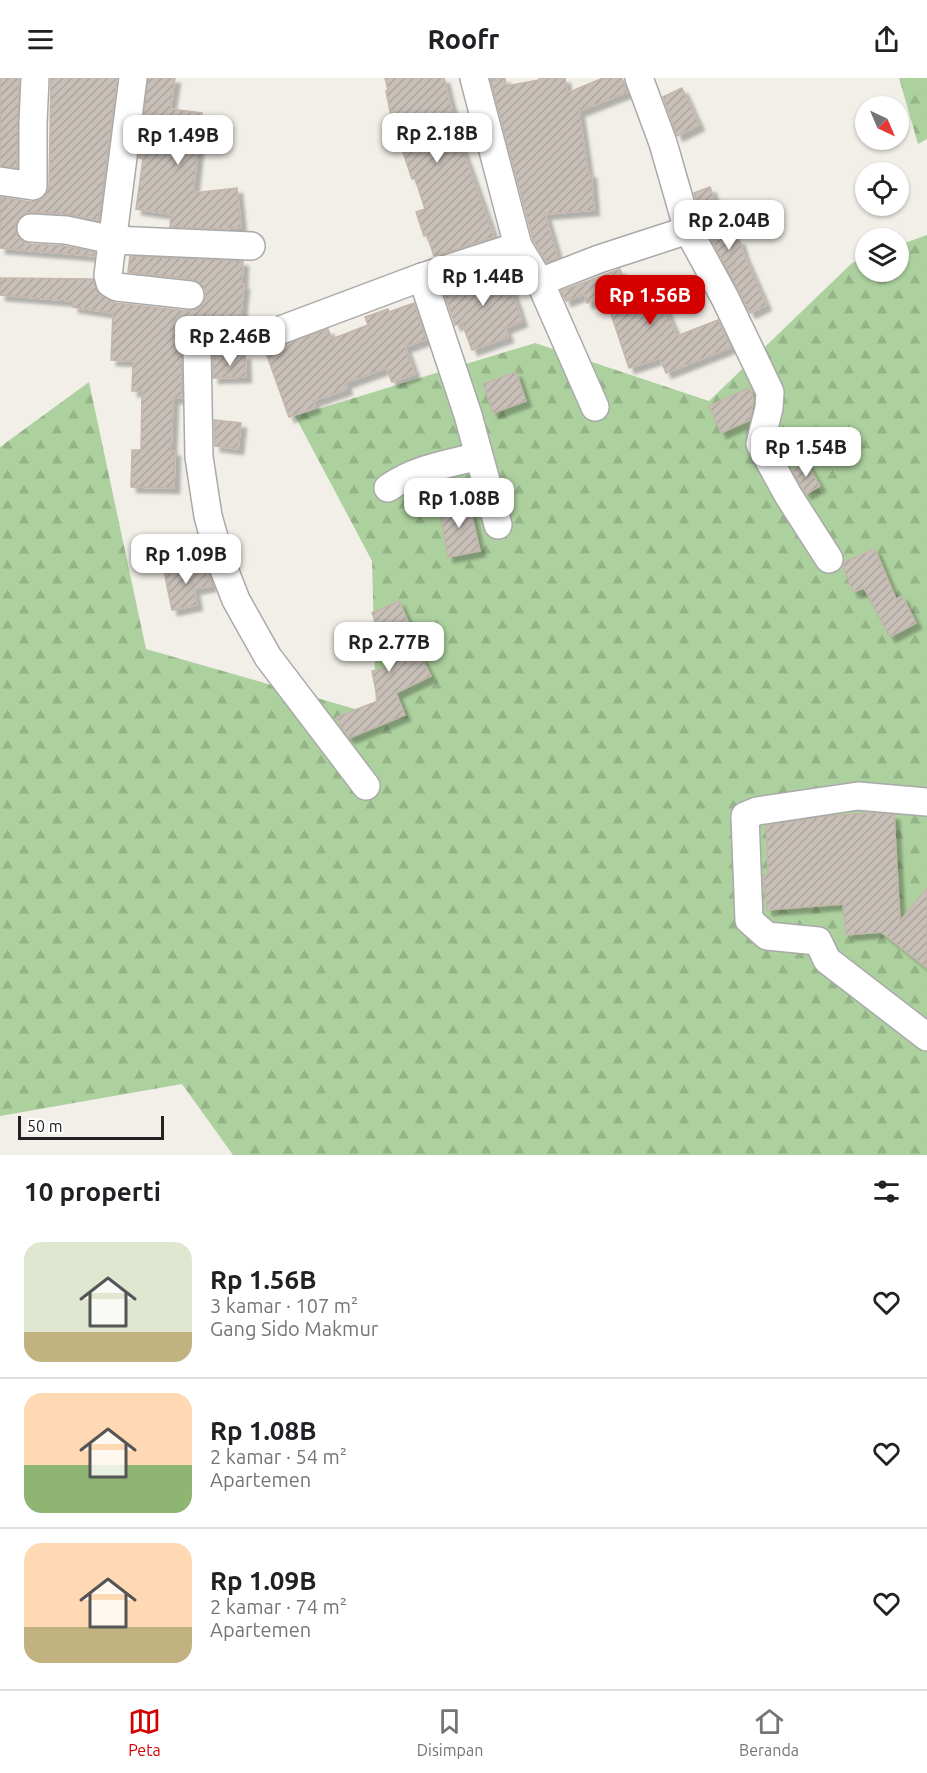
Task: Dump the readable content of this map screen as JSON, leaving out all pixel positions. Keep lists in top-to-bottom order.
{
  "scale_bar": "50 m",
  "north": "bottom right",
  "page": {
    "header": "Roofr",
    "price": [
      "Rp 2.18B",
      "Rp 1.49B",
      "Rp 2.04B",
      "Rp 1.44B",
      "Rp 1.56B",
      "Rp 2.46B",
      "Rp 1.54B",
      "Rp 1.08B",
      "Rp 1.09B",
      "Rp 2.77B"
    ],
    "scale": "50 m",
    "heading": "10 properti",
    "list": [
      {
        "name": "Rp 1.56B",
        "note": "3 kamar · 107 m² · Gang Sido Makmur"
      },
      {
        "name": "Rp 1.08B",
        "note": "2 kamar · 54 m² · Apartemen"
      },
      {
        "name": "Rp 1.09B",
        "note": "2 kamar · 74 m² · Apartemen"
      }
    ],
    "tabs": ["Peta", "Disimpan", "Beranda"]
  }
}
